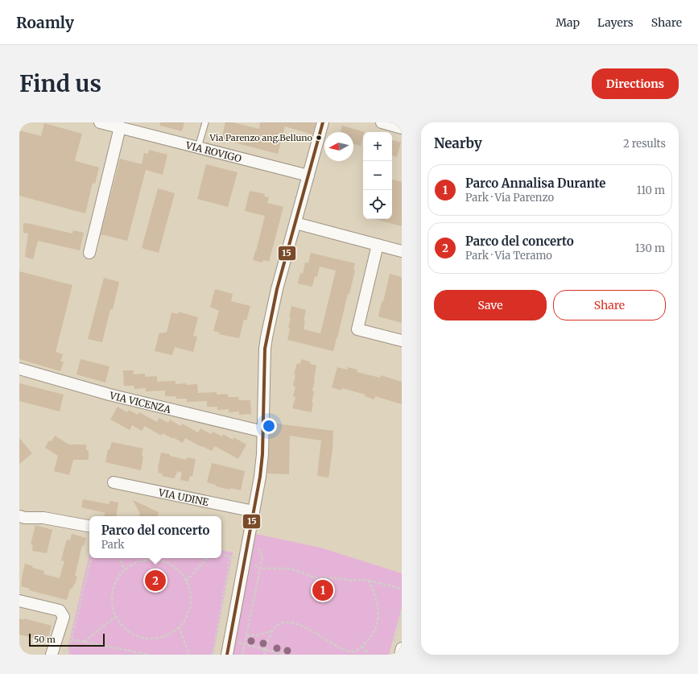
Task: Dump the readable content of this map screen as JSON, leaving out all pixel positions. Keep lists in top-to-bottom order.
{
  "streets": {
    "street": ["VIA ROVIGO", "VIA VICENZA", "VIA UDINE"]
  },
  "places": ["Via Parenzo ang.Belluno"],
  "lines": ["transit line 15"],
  "scale_bar": "50 m",
  "north": "left",
  "page": {
    "header": "Roamly",
    "nav": ["Map", "Layers", "Share"],
    "buttons": [
      "Directions",
      ["Save", "Share"]
    ],
    "title": "Find us",
    "heading": ["Nearby", "2 results"],
    "map_buttons": ["+", "−"],
    "list": [
      {
        "mark": "1",
        "name": "Parco Annalisa Durante",
        "note": "Park · Via Parenzo",
        "value": "110 m"
      },
      {
        "mark": "2",
        "name": "Parco del concerto",
        "note": "Park · Via Teramo",
        "value": "130 m"
      }
    ],
    "popup": ["Parco del concerto", "Park"],
    "pins": ["2", "1"],
    "scale": "50 m"
  }
}
